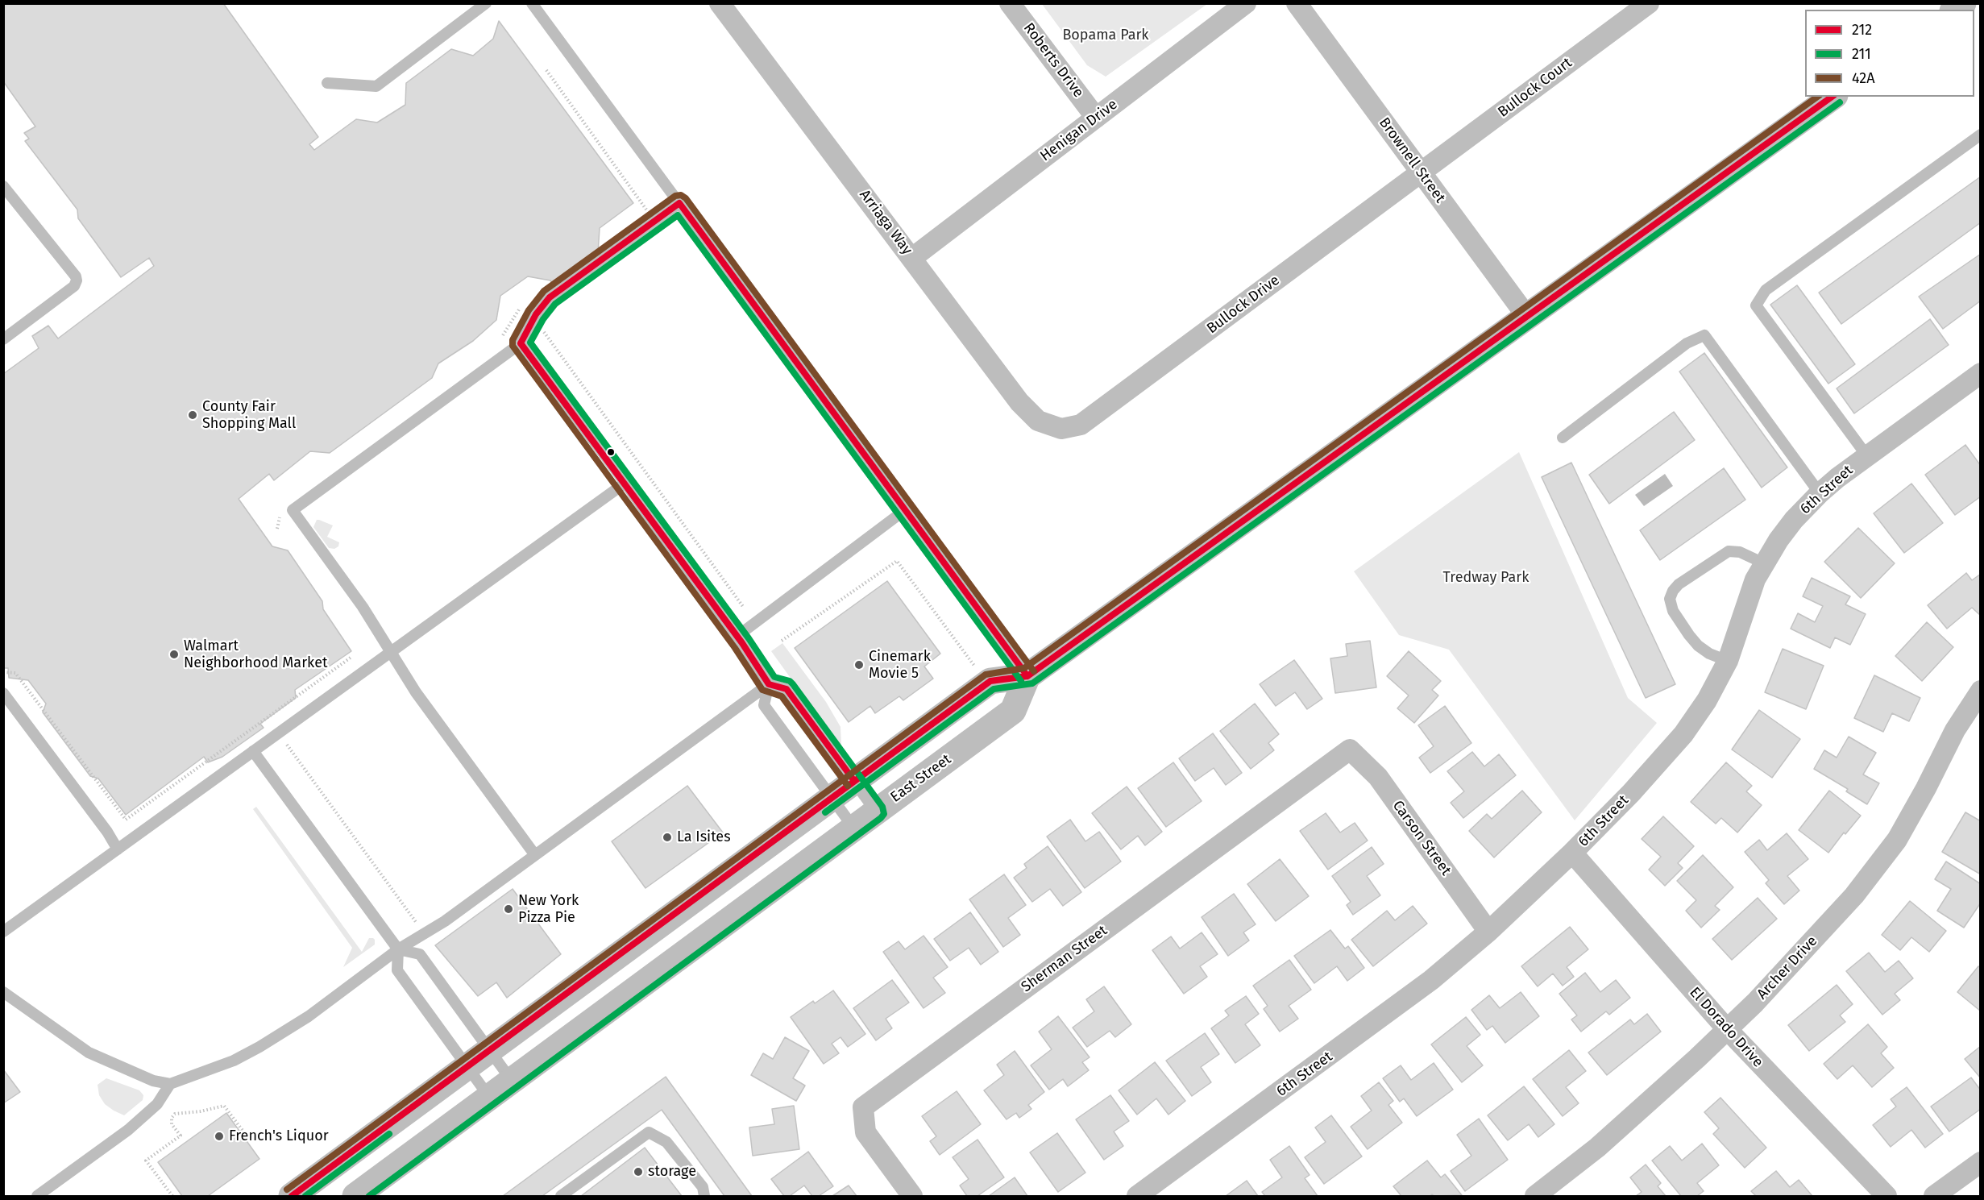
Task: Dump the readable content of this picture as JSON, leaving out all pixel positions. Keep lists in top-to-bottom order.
{
  "streets": {
    "street": [
      "Roberts Drive",
      "Bullock Court",
      "Henigan Drive",
      "Brownell Street",
      "Arriaga Way",
      "Bullock Drive",
      "6th Street",
      "East Street",
      "Carson Street",
      "Sherman Street",
      "Archer Drive",
      "El Dorado Drive"
    ]
  },
  "crossings": [
    ["Roberts Drive", "Henigan Drive"],
    ["Bullock Court", "Brownell Street"],
    ["Bullock Court", "Bullock Drive"],
    ["Henigan Drive", "Arriaga Way"],
    ["Brownell Street", "Bullock Drive"],
    ["Arriaga Way", "Bullock Drive"],
    ["6th Street", "Carson Street"],
    ["6th Street", "El Dorado Drive"],
    ["Carson Street", "Sherman Street"],
    ["Archer Drive", "El Dorado Drive"]
  ],
  "parks": ["Bopama Park", "Tredway Park"],
  "places": [
    "County Fair Shopping Mall",
    "Walmart Neighborhood Market",
    "Cinemark Movie 5",
    "La Isites",
    "New York Pizza Pie",
    "French's Liquor",
    "storage"
  ],
  "lines": ["transit line 212", "transit line 42A", "transit line 211"],
  "legend": ["212", "211", "42A"]
}
